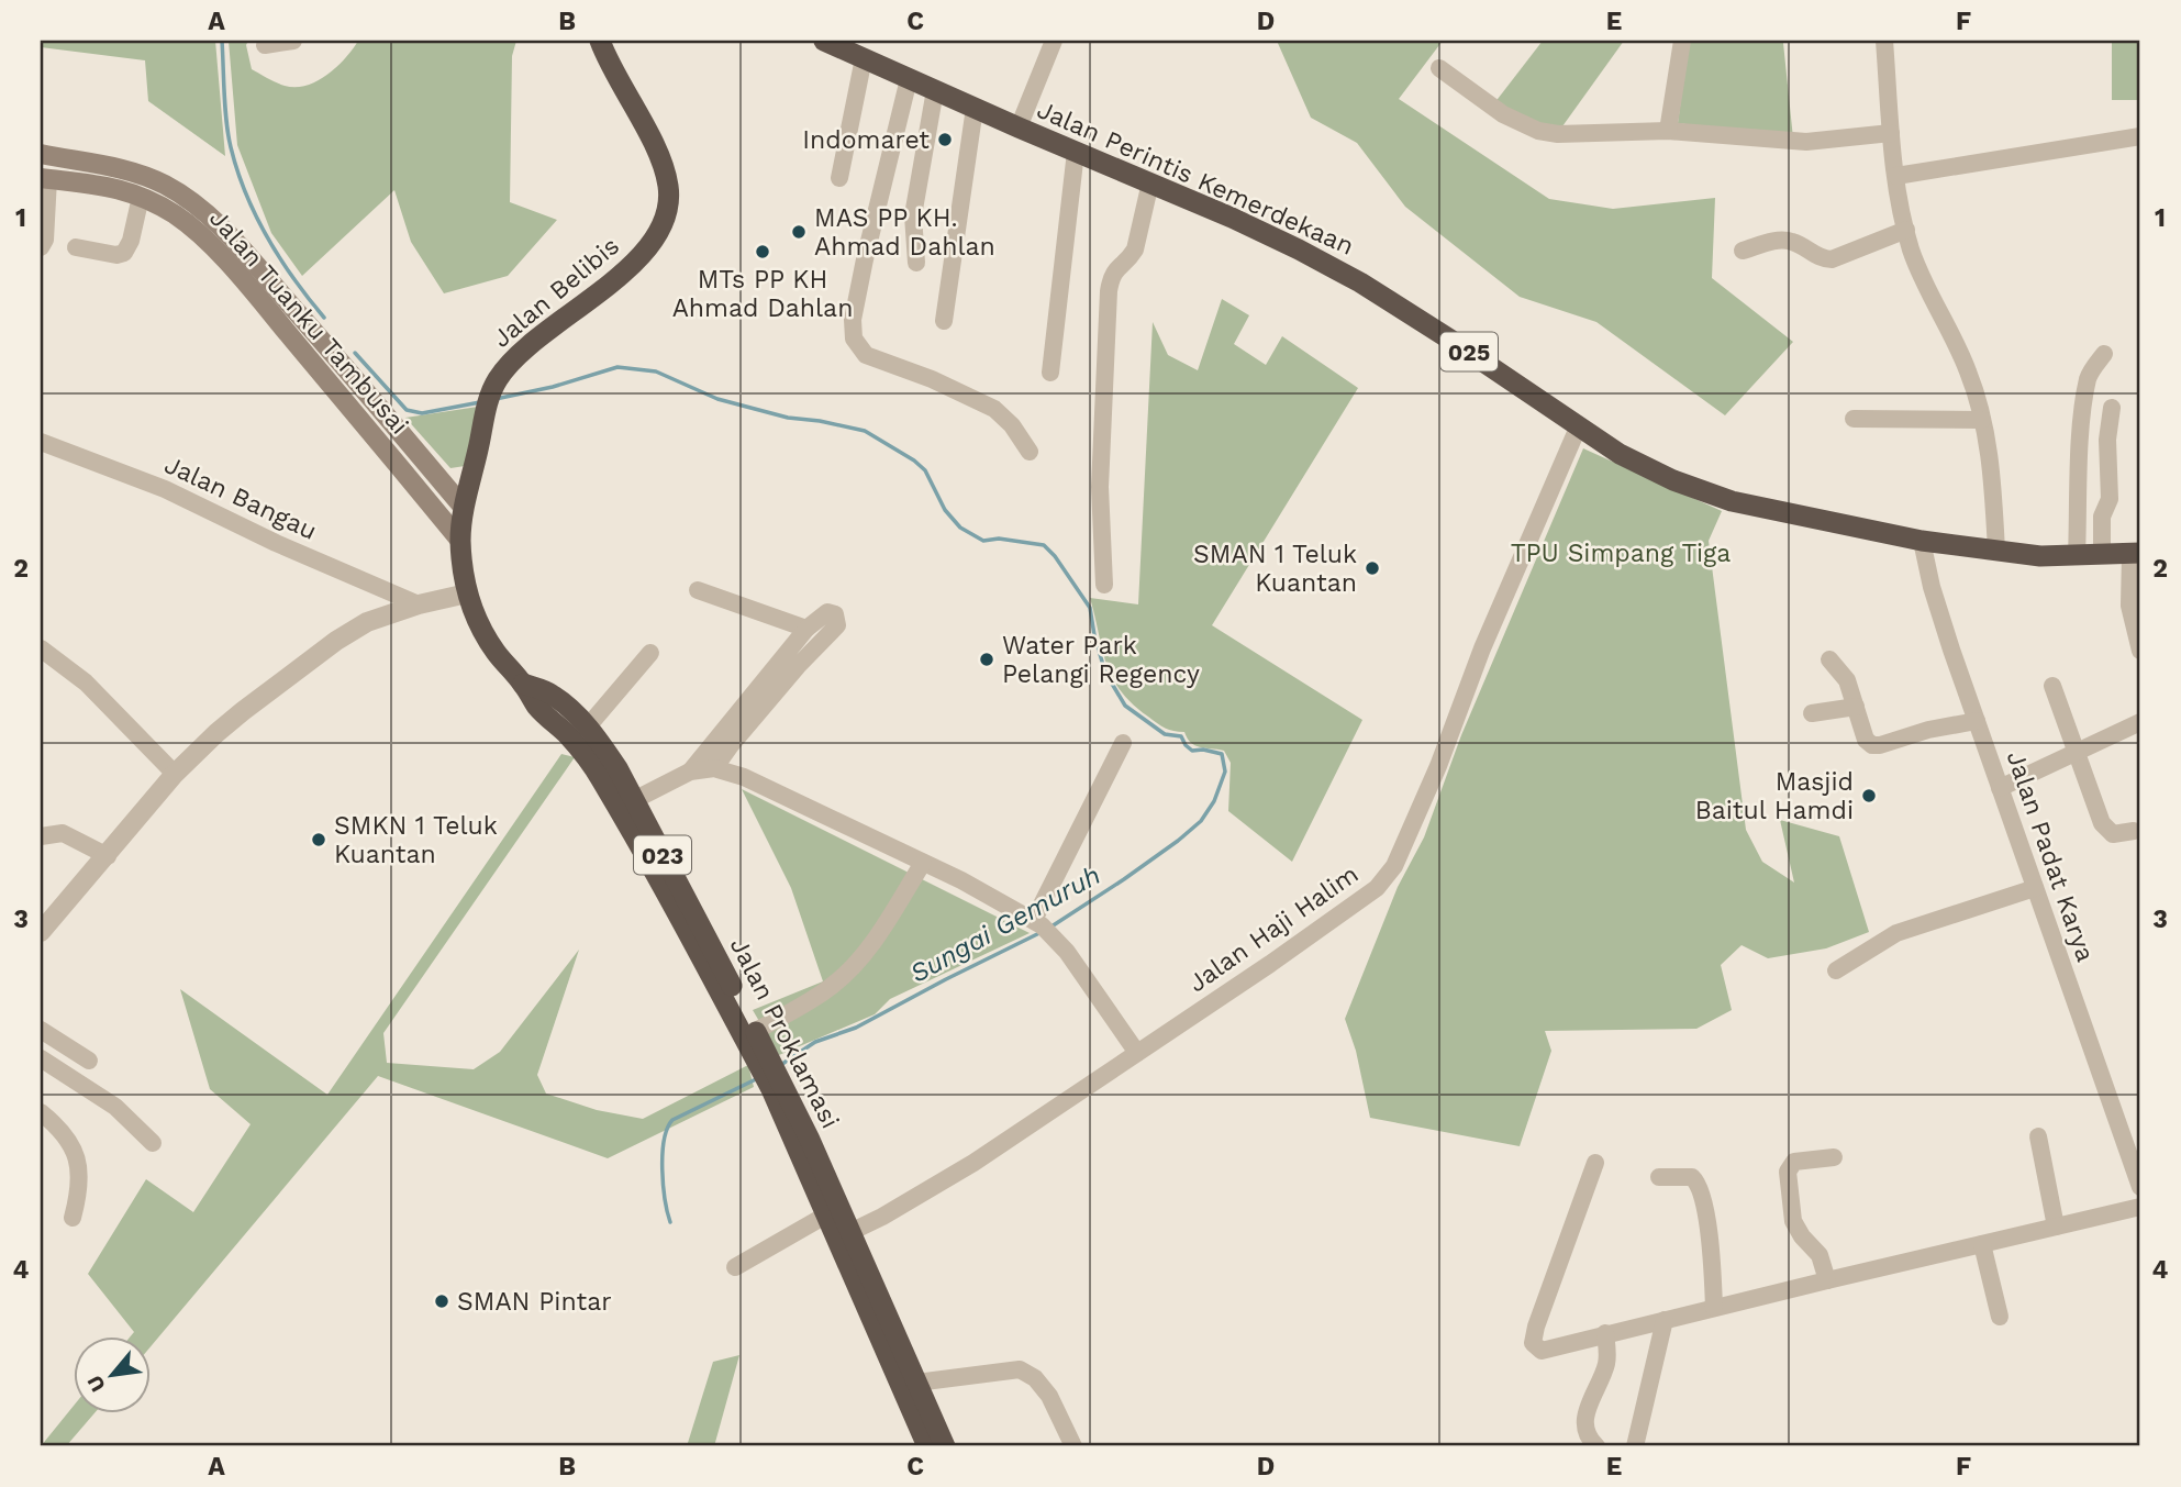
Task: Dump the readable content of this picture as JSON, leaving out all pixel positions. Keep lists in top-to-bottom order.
{
  "streets": {
    "highway": [
      "Jalan Perintis Kemerdekaan",
      "Jalan Belibis",
      "025",
      "023",
      "Jalan Proklamasi"
    ],
    "main road": ["Jalan Tuanku Tambusai"],
    "street": ["Jalan Bangau", "Jalan Padat Karya", "Jalan Haji Halim"]
  },
  "crossings": [
    ["Jalan Perintis Kemerdekaan", "Jalan Padat Karya"],
    ["Jalan Perintis Kemerdekaan", "Jalan Haji Halim"],
    ["Jalan Belibis", "Jalan Tuanku Tambusai"],
    ["Jalan Belibis", "Jalan Proklamasi"],
    ["Jalan Tuanku Tambusai", "Jalan Proklamasi"],
    ["Jalan Haji Halim", "Jalan Proklamasi"]
  ],
  "water": ["Sungai Gemuruh"],
  "parks": ["TPU Simpang Tiga"],
  "places": [
    "Indomaret",
    "MAS PP KH. Ahmad Dahlan",
    "MTs PP KH Ahmad Dahlan",
    "SMAN 1 Teluk Kuantan",
    "Water Park Pelangi Regency",
    "Masjid Baitul Hamdi",
    "SMKN 1 Teluk Kuantan",
    "SMAN Pintar"
  ],
  "north": "bottom left",
  "grid": {
    "columns": [
      "A",
      "B",
      "C",
      "D",
      "E",
      "F"
    ],
    "rows": [
      "1",
      "2",
      "3",
      "4"
    ]
  }
}
